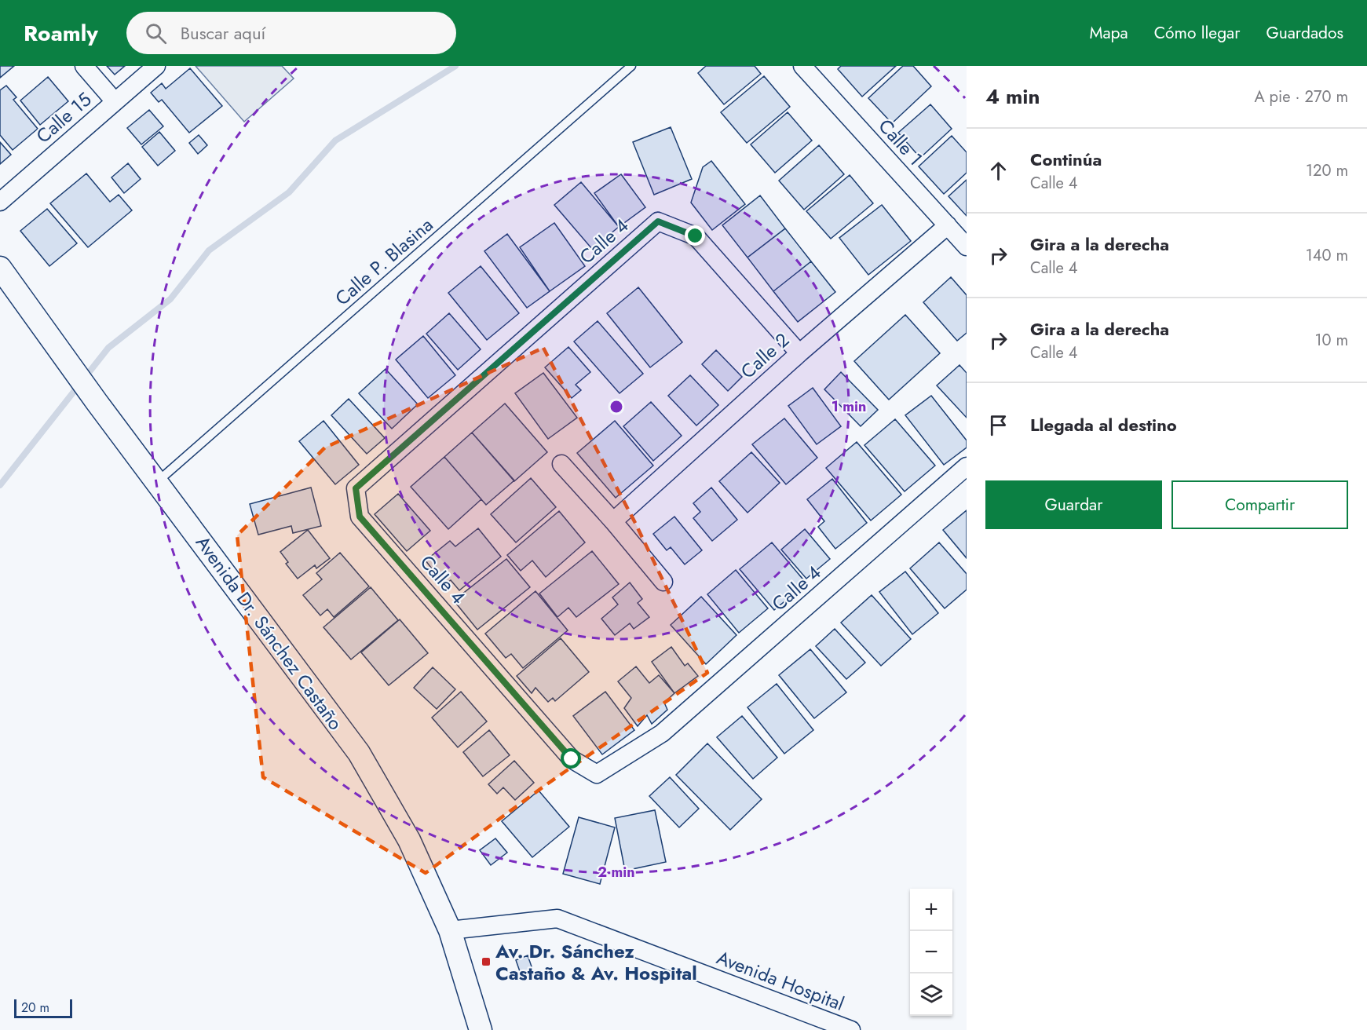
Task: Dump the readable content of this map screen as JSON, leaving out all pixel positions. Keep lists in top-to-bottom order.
{
  "streets": {
    "street": [
      "Calle 15",
      "Calle 1",
      "Calle 4",
      "Calle 2",
      "Avenida Dr. Sánchez Castaño",
      "Avenida Hospital"
    ],
    "lane": ["Calle P. Blasina"]
  },
  "crossings": [
    ["Calle 1", "Calle 2"],
    ["Calle 4", "Calle 2"],
    ["Calle P. Blasina", "Avenida Dr. Sánchez Castaño"],
    ["Avenida Dr. Sánchez Castaño", "Avenida Hospital"]
  ],
  "places": {
    "transit": ["Av. Dr. Sánchez Castaño & Av. Hospital"]
  },
  "scale_bar": "20 m",
  "page": {
    "header": "Roamly",
    "search": "Buscar aquí",
    "nav": ["Mapa", "Cómo llegar", "Guardados"],
    "heading": ["4 min", "A pie · 270 m"],
    "list": [
      ["Continúa", "Calle 4", "120 m"],
      ["Gira a la derecha", "Calle 4", "140 m"],
      ["Gira a la derecha", "Calle 4", "10 m"],
      "Llegada al destino"
    ],
    "buttons": ["Guardar", "Compartir"],
    "map_buttons": ["+", "−"],
    "scale": "20 m"
  },
  "rings": ["1 min", "2 min"]
}
